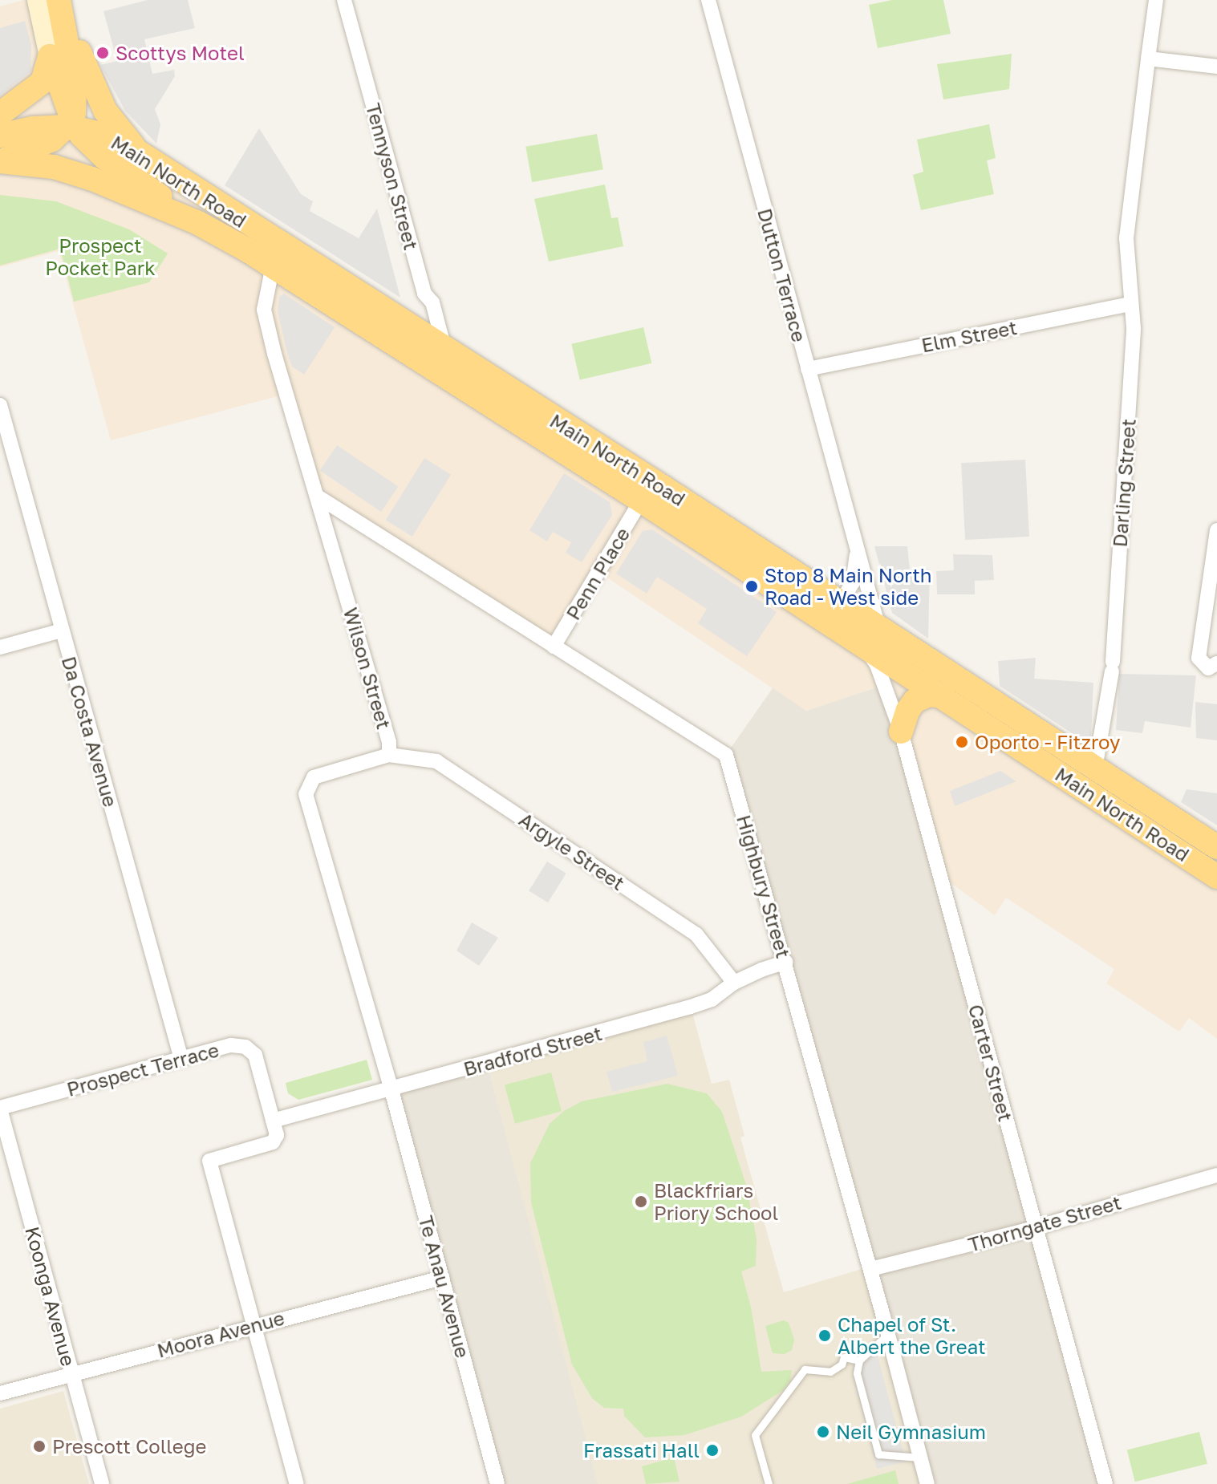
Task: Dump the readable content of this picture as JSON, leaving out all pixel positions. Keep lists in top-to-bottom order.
{
  "streets": {
    "highway": ["Main North Road"],
    "street": [
      "Tennyson Street",
      "Dutton Terrace",
      "Elm Street",
      "Darling Street",
      "Penn Place",
      "Wilson Street",
      "Da Costa Avenue",
      "Argyle Street",
      "Highbury Street",
      "Bradford Street",
      "Carter Street",
      "Prospect Terrace",
      "Thorngate Street",
      "Te Anau Avenue",
      "Koonga Avenue",
      "Moora Avenue"
    ]
  },
  "crossings": [
    ["Tennyson Street", "Main North Road"],
    ["Main North Road", "Dutton Terrace"],
    ["Main North Road", "Darling Street"],
    ["Main North Road", "Penn Place"],
    ["Main North Road", "Wilson Street"],
    ["Main North Road", "Carter Street"],
    ["Dutton Terrace", "Elm Street"],
    ["Dutton Terrace", "Carter Street"],
    ["Elm Street", "Darling Street"],
    ["Penn Place", "Highbury Street"],
    ["Wilson Street", "Argyle Street"],
    ["Wilson Street", "Highbury Street"],
    ["Wilson Street", "Bradford Street"],
    ["Wilson Street", "Te Anau Avenue"],
    ["Da Costa Avenue", "Prospect Terrace"],
    ["Argyle Street", "Bradford Street"],
    ["Highbury Street", "Bradford Street"],
    ["Highbury Street", "Thorngate Street"],
    ["Bradford Street", "Prospect Terrace"],
    ["Bradford Street", "Te Anau Avenue"],
    ["Carter Street", "Thorngate Street"],
    ["Prospect Terrace", "Koonga Avenue"],
    ["Te Anau Avenue", "Moora Avenue"],
    ["Koonga Avenue", "Moora Avenue"]
  ],
  "parks": ["Prospect Pocket Park"],
  "places": [
    "Scottys Motel",
    "Stop 8 Main North Road - West side",
    "Oporto - Fitzroy",
    "Blackfriars Priory School",
    "Chapel of St. Albert the Great",
    "Neil Gymnasium",
    "Prescott College",
    "Frassati Hall"
  ]
}
